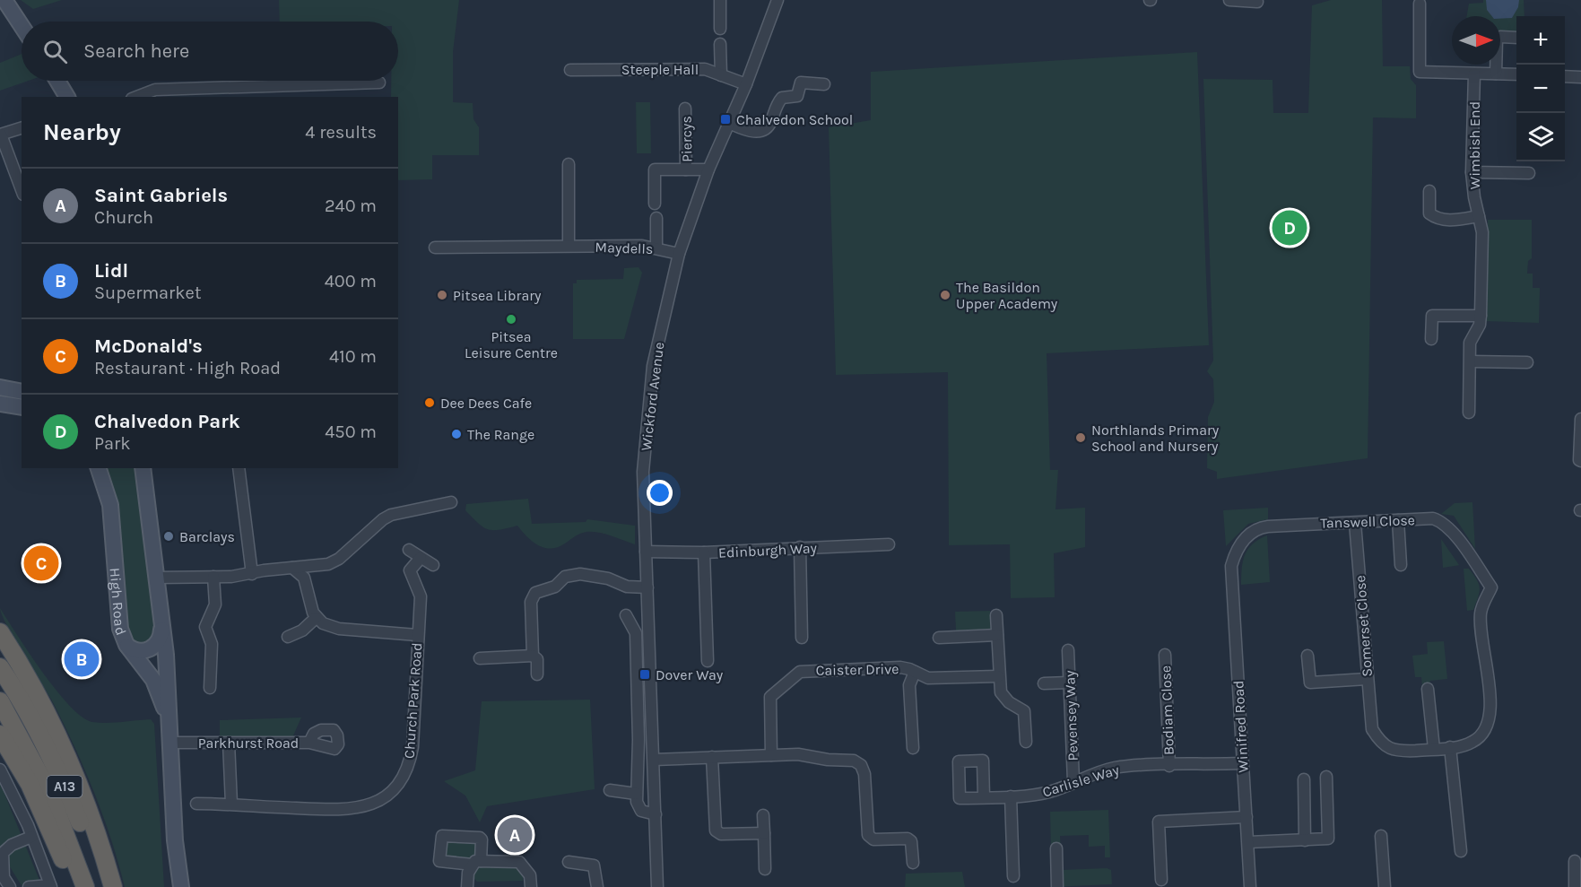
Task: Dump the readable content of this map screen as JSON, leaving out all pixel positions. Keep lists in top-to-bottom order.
{
  "streets": {
    "highway": ["A13"],
    "main road": ["High Road"],
    "street": [
      "Steeple Hall",
      "Piercys",
      "Wimbish End",
      "Maydells",
      "Wickford Avenue",
      "Tanswell Close",
      "Edinburgh Way",
      "Somerset Close",
      "Caister Drive",
      "Church Park Road",
      "Bodiam Close",
      "Pevensey Way",
      "Winifred Road",
      "Parkhurst Road",
      "Carlisle Way"
    ]
  },
  "crossings": [
    ["Steeple Hall", "Wickford Avenue"],
    ["Piercys", "Wickford Avenue"],
    ["Maydells", "Wickford Avenue"],
    ["Wickford Avenue", "Edinburgh Way"],
    ["Tanswell Close", "Somerset Close"],
    ["Tanswell Close", "Winifred Road"],
    ["High Road", "Parkhurst Road"],
    ["Bodiam Close", "Carlisle Way"],
    ["Pevensey Way", "Carlisle Way"],
    ["Winifred Road", "Carlisle Way"]
  ],
  "places": {
    "transit": ["Chalvedon School", "Dover Way"],
    "other": [
      "Pitsea Library",
      "The Basildon Upper Academy",
      "Pitsea Leisure Centre",
      "Dee Dees Cafe",
      "The Range",
      "Northlands Primary School and Nursery",
      "Barclays"
    ]
  },
  "north": "right",
  "page": {
    "map_buttons": ["+", "−"],
    "search": "Search here",
    "heading": ["Nearby", "4 results"],
    "list": [
      {
        "mark": "A",
        "name": "Saint Gabriels",
        "note": "Church",
        "value": "240 m"
      },
      {
        "mark": "B",
        "name": "Lidl",
        "note": "Supermarket",
        "value": "400 m"
      },
      {
        "mark": "C",
        "name": "McDonald's",
        "note": "Restaurant · High Road",
        "value": "410 m"
      },
      {
        "mark": "D",
        "name": "Chalvedon Park",
        "note": "Park",
        "value": "450 m"
      }
    ],
    "pins": [
      "D",
      "C",
      "B",
      "A"
    ]
  }
}
